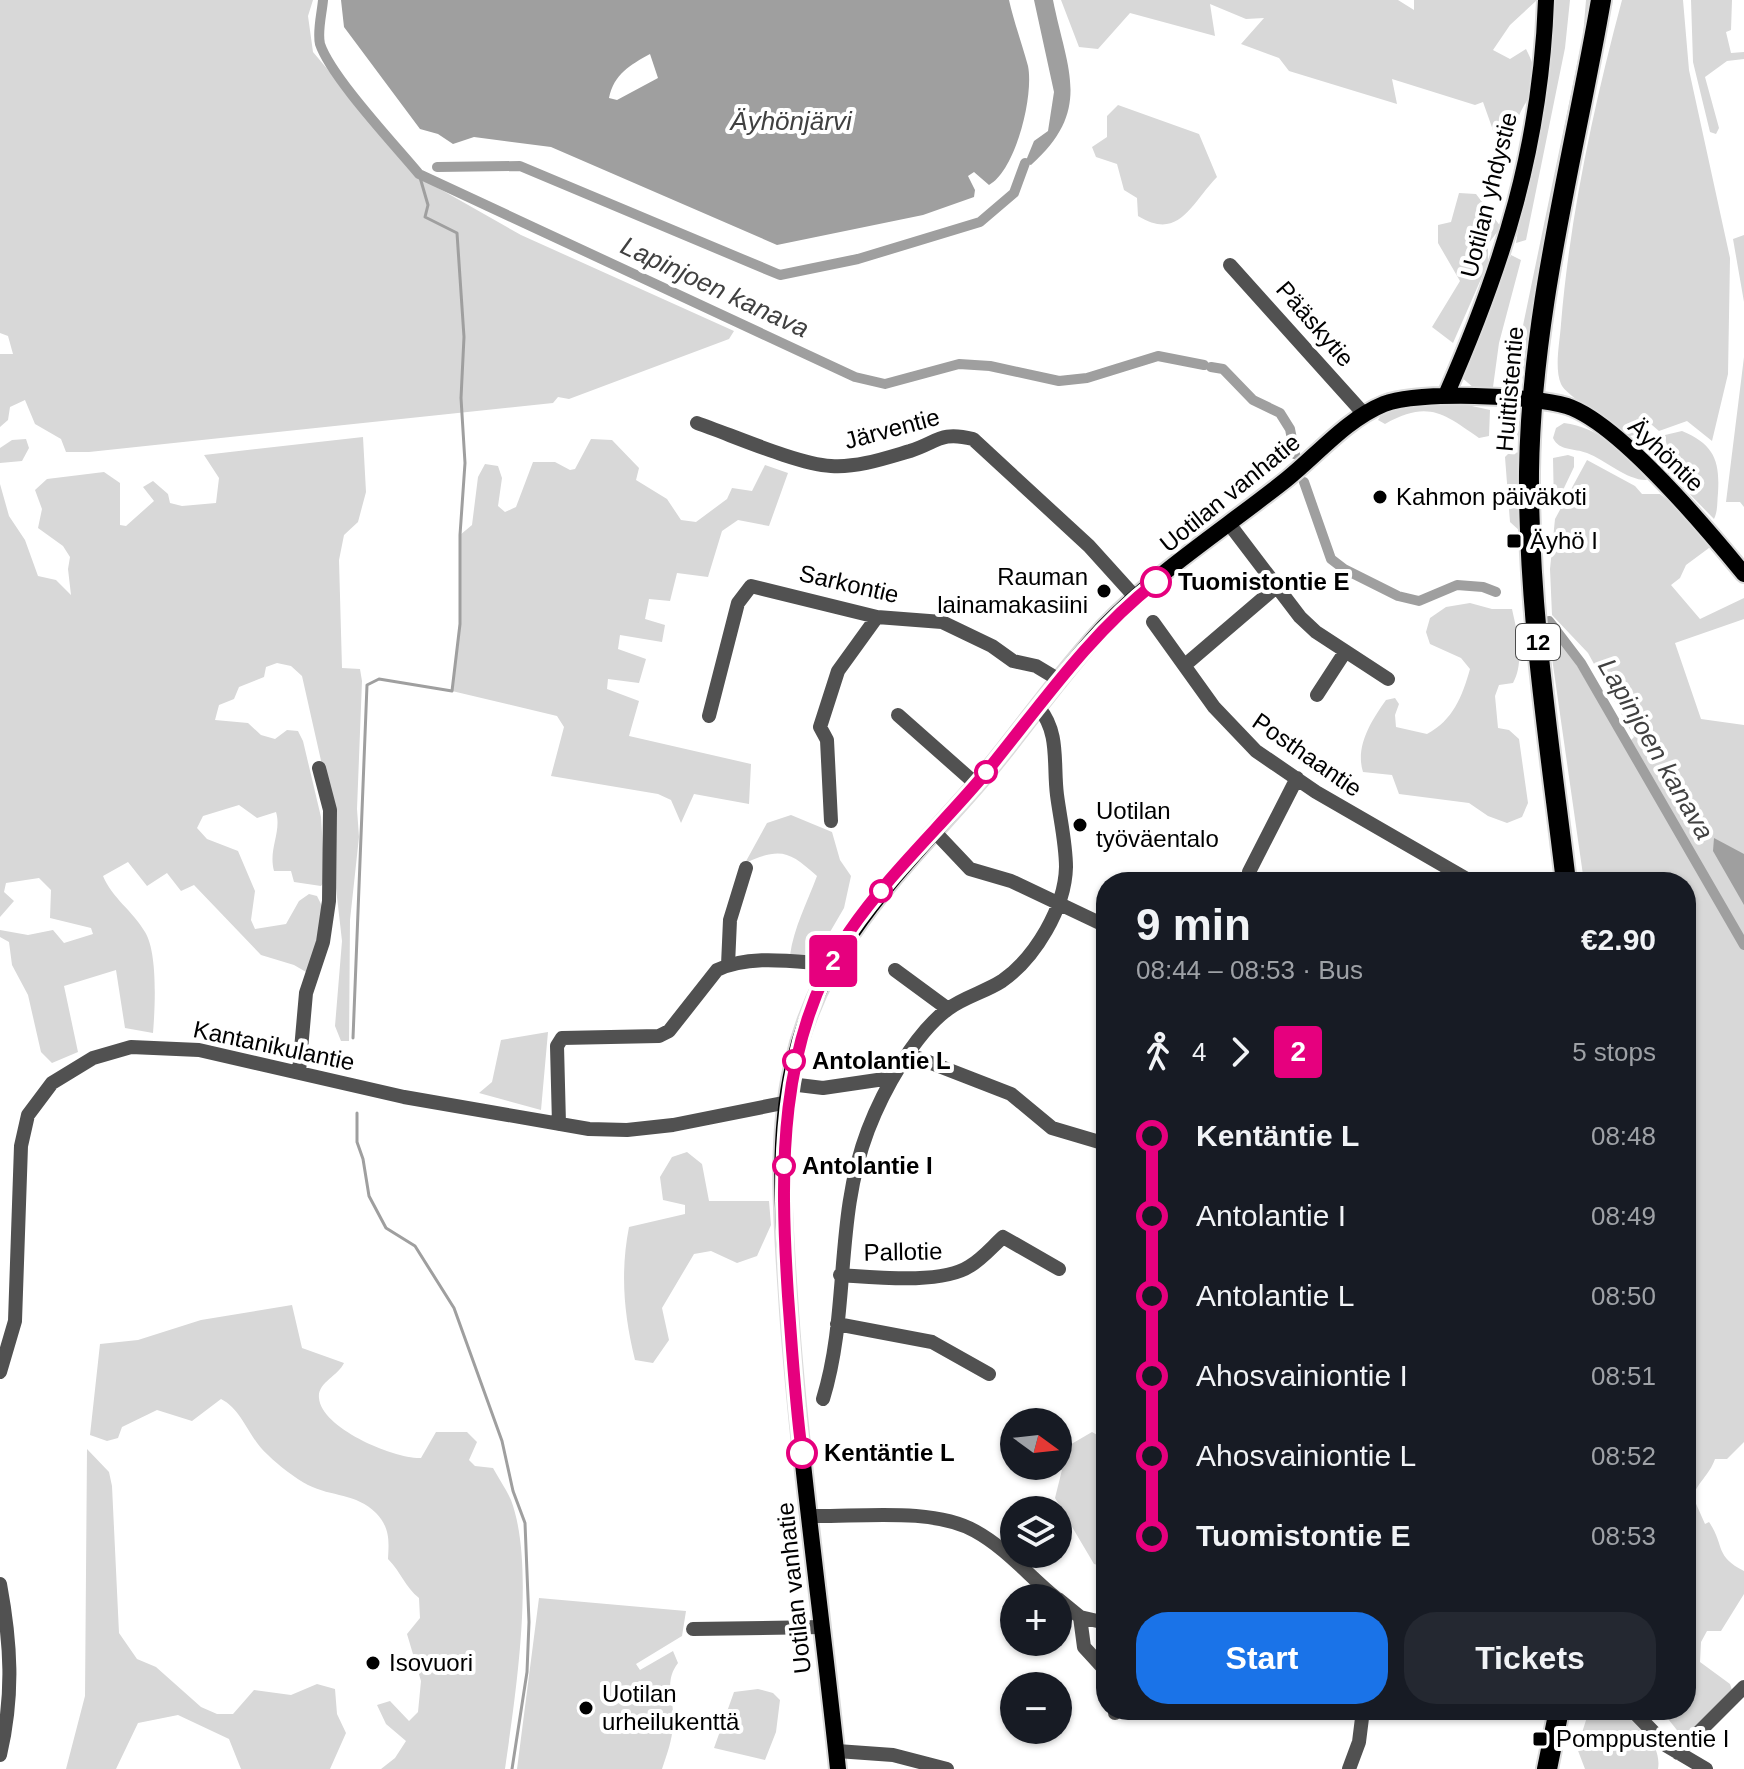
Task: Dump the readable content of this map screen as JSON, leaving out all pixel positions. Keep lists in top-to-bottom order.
{
  "streets": {
    "highway": ["Huittistentie", "12"],
    "main road": ["Uotilan yhdystie", "Äyhöntie", "Uotilan vanhatie"],
    "street": [
      "Pääskytie",
      "Järventie",
      "Sarkontie",
      "Posthaantie",
      "Kantanikulantie",
      "Pallotie"
    ]
  },
  "crossings": [
    ["Uotilan yhdystie", "Uotilan vanhatie"],
    ["Pääskytie", "Uotilan vanhatie"],
    ["Huittistentie", "Äyhöntie"],
    ["Huittistentie", "Uotilan vanhatie"],
    ["Järventie", "Uotilan vanhatie"],
    ["Äyhöntie", "Uotilan vanhatie"],
    ["Uotilan vanhatie", "Sarkontie"],
    ["Uotilan vanhatie", "Kantanikulantie"]
  ],
  "water": ["Äyhönjärvi", "Lapinjoen kanava"],
  "places": {
    "other": [
      "Kahmon päiväkoti",
      "Tuomistontie E",
      "Rauman lainamakasiini",
      "Uotilan työväentalo",
      "Antolantie L",
      "Antolantie I",
      "Kentäntie L",
      "Isovuori",
      "Uotilan urheilukenttä"
    ],
    "transit": ["Äyhö I", "Pomppustentie I"]
  },
  "lines": ["bus line 2"],
  "north": "right",
  "page": {
    "on_map": "2",
    "heading": ["9 min", "08:44 – 08:53 · Bus", "€2.90"],
    "legs": ["4", "2", "5 stops"],
    "list": [
      {
        "name": "Kentäntie L",
        "value": "08:48"
      },
      {
        "name": "Antolantie I",
        "value": "08:49"
      },
      {
        "name": "Antolantie L",
        "value": "08:50"
      },
      {
        "name": "Ahosvainiontie I",
        "value": "08:51"
      },
      {
        "name": "Ahosvainiontie L",
        "value": "08:52"
      },
      {
        "name": "Tuomistontie E",
        "value": "08:53"
      }
    ],
    "map_buttons": ["+", "−"],
    "buttons": ["Start", "Tickets"]
  }
}
